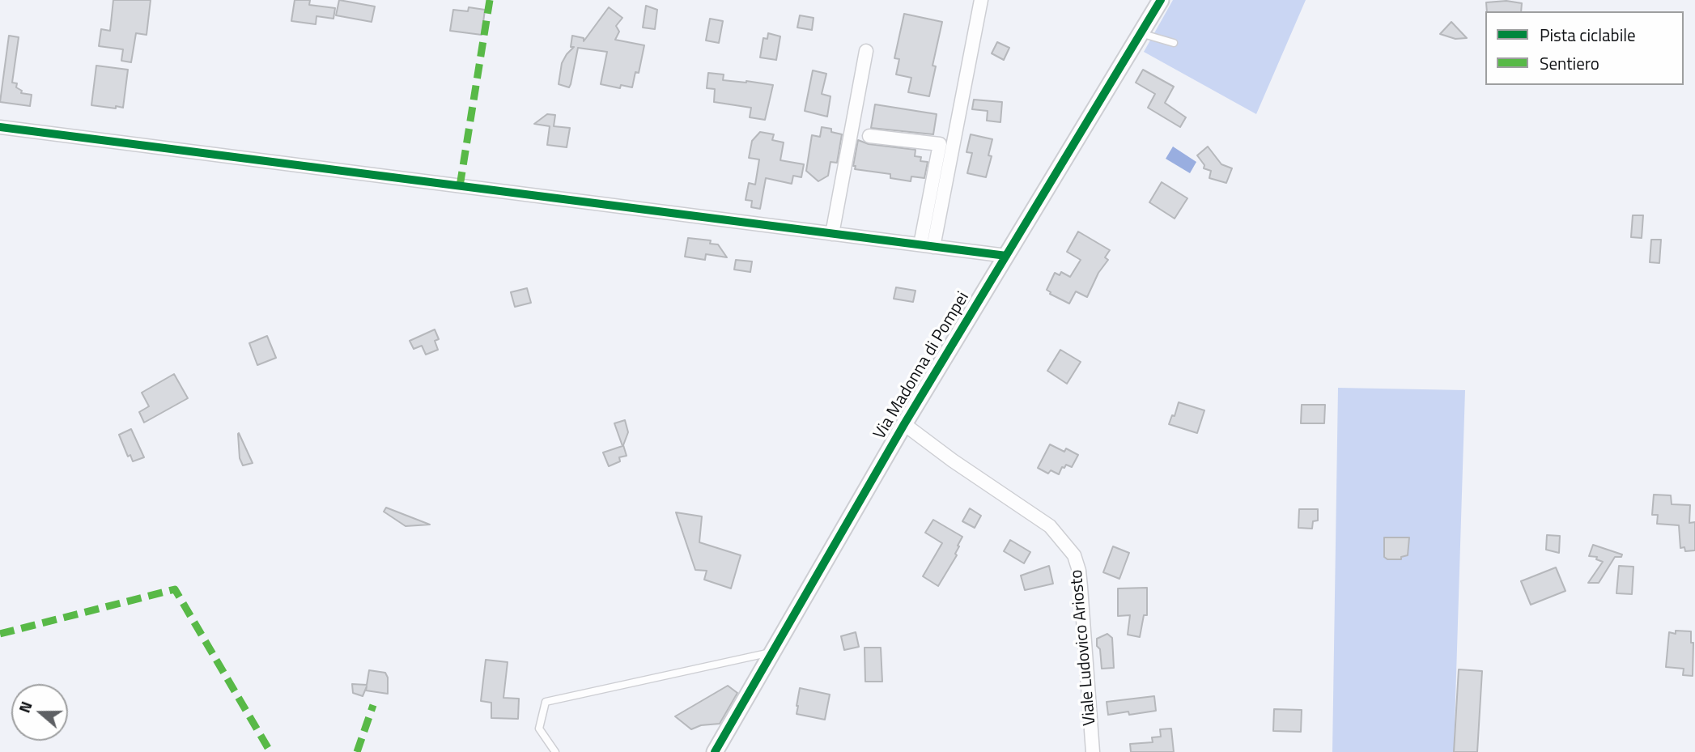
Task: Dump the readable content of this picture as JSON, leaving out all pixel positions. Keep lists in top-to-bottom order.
{
  "streets": {
    "street": ["Via Madonna di Pompei", "Viale Ludovico Ariosto"]
  },
  "crossings": [
    ["Via Madonna di Pompei", "Viale Ludovico Ariosto"]
  ],
  "legend": ["Pista ciclabile", "Sentiero"],
  "north": "left"
}
